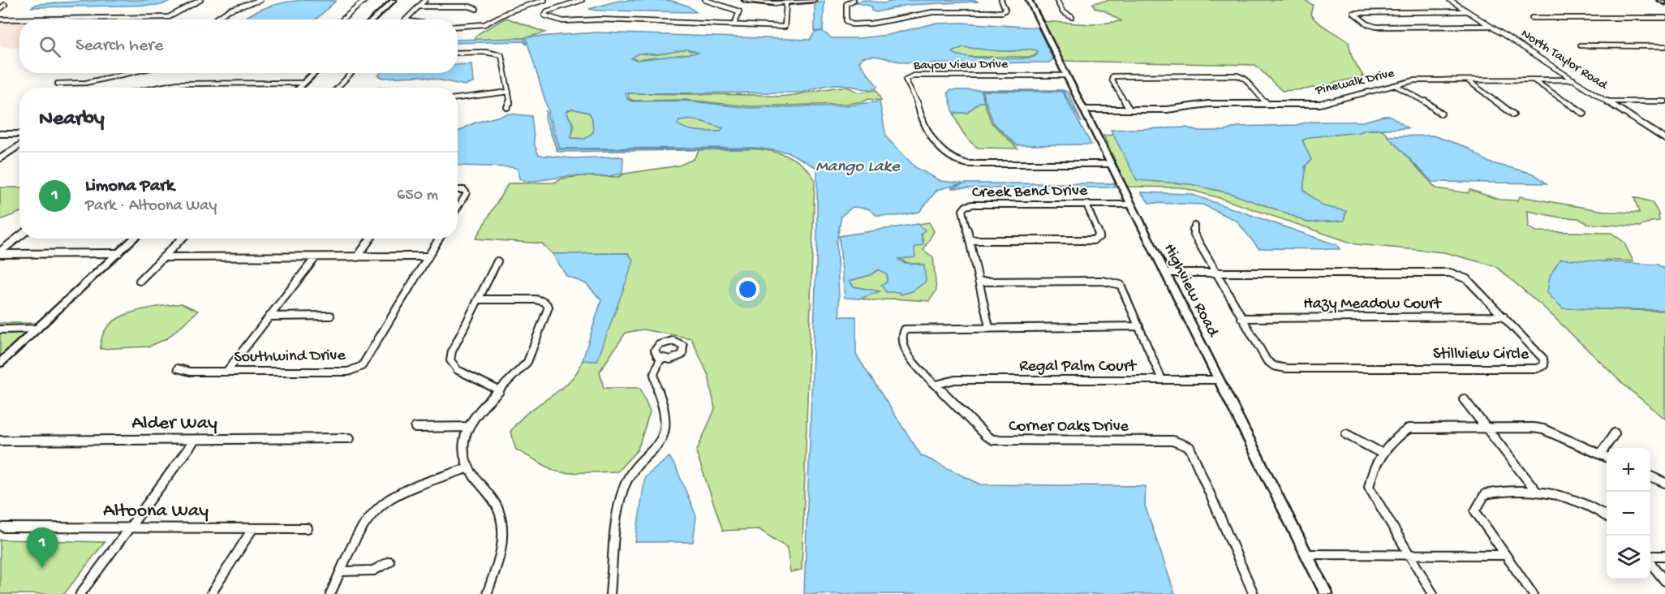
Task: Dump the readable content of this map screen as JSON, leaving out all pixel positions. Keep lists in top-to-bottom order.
{
  "streets": {
    "street": [
      "North Taylor Road",
      "Bayou View Drive",
      "Pinewalk Drive",
      "Creek Bend Drive",
      "Highview Road",
      "Hazy Meadow Court",
      "Stillview Circle",
      "Southwind Drive",
      "Regal Palm Court",
      "Alder Way",
      "Corner Oaks Drive",
      "Altoona Way"
    ]
  },
  "crossings": [
    ["North Taylor Road", "Pinewalk Drive"],
    ["Bayou View Drive", "Highview Road"],
    ["Pinewalk Drive", "Highview Road"],
    ["Creek Bend Drive", "Highview Road"],
    ["Creek Bend Drive", "Corner Oaks Drive"],
    ["Highview Road", "Stillview Circle"],
    ["Highview Road", "Regal Palm Court"],
    ["Hazy Meadow Court", "Stillview Circle"],
    ["Regal Palm Court", "Corner Oaks Drive"]
  ],
  "water": ["Mango Lake"],
  "page": {
    "search": "Search here",
    "heading": "Nearby",
    "list": [
      {
        "mark": "1",
        "name": "Limona Park",
        "note": "Park · Altoona Way",
        "value": "650 m"
      }
    ],
    "map_buttons": ["+", "−"],
    "pins": "1"
  }
}
